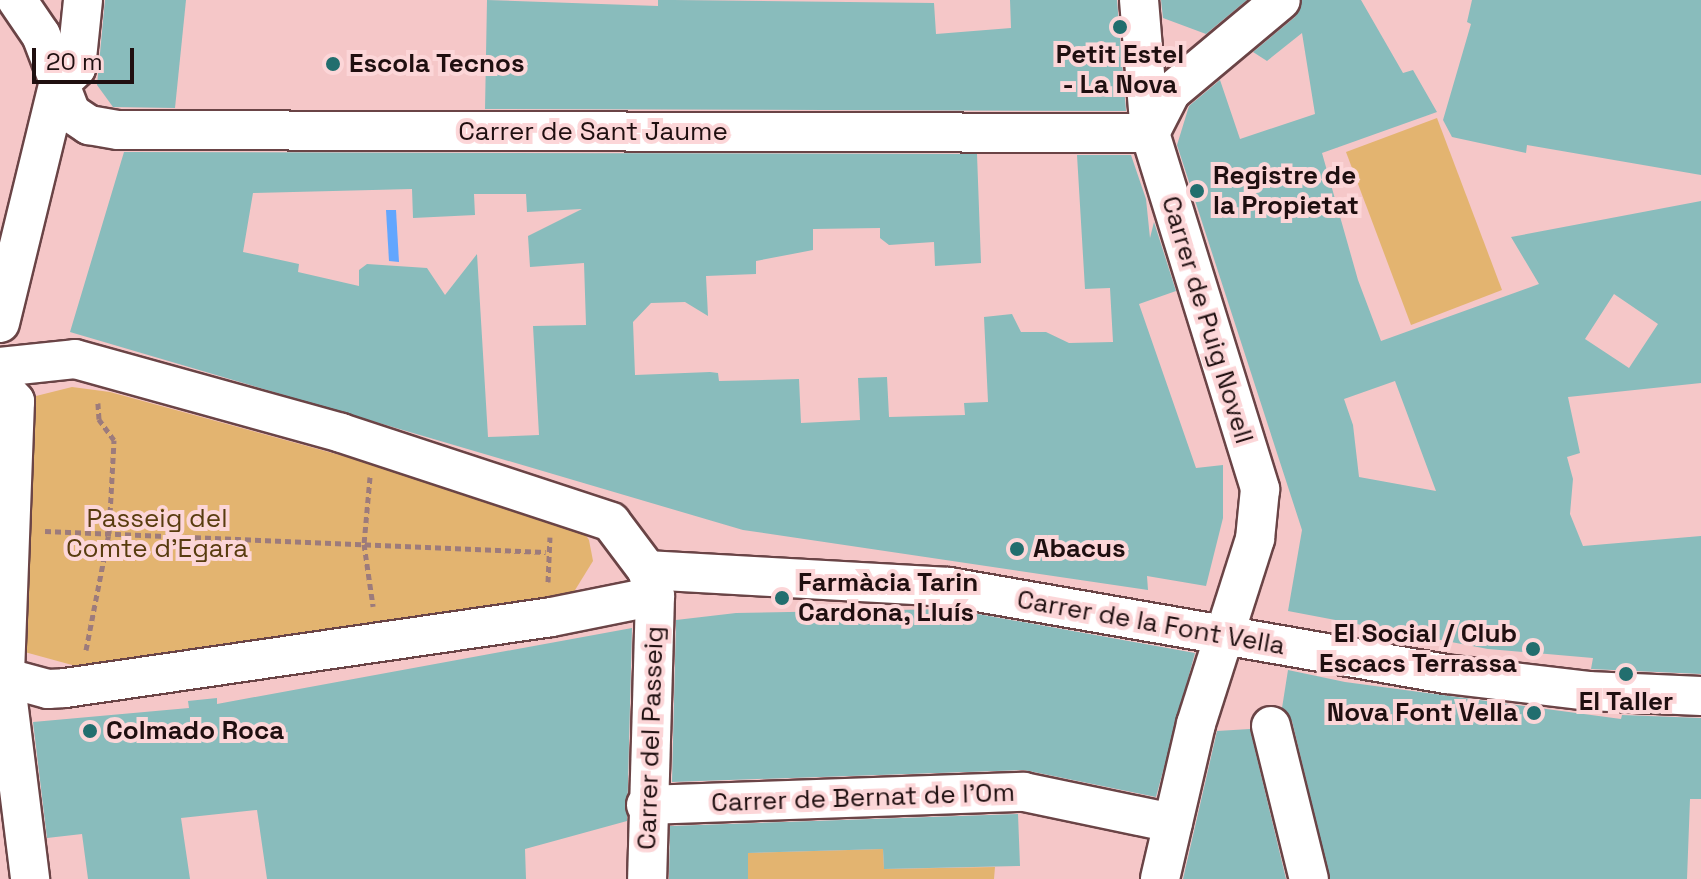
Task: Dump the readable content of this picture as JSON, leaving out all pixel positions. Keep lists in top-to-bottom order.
{
  "streets": {
    "street": [
      "Carrer de Sant Jaume",
      "Carrer de Puig Novell",
      "Carrer de la Font Vella",
      "Carrer del Passeig",
      "Carrer de Bernat de l'Om"
    ]
  },
  "crossings": [
    ["Carrer de Sant Jaume", "Carrer de Puig Novell"],
    ["Carrer de Puig Novell", "Carrer de la Font Vella"],
    ["Carrer de Puig Novell", "Carrer de Bernat de l'Om"],
    ["Carrer de la Font Vella", "Carrer del Passeig"],
    ["Carrer del Passeig", "Carrer de Bernat de l'Om"]
  ],
  "parks": ["Passeig del Comte d'Egara"],
  "places": [
    "Petit Estel - La Nova",
    "Escola Tecnos",
    "Registre de la Propietat",
    "Abacus",
    "Farmàcia Tarin Cardona, Lluís",
    "El Social / Club Escacs Terrassa",
    "El Taller",
    "Nova Font Vella",
    "Colmado Roca"
  ],
  "scale_bar": "20 m"
}
